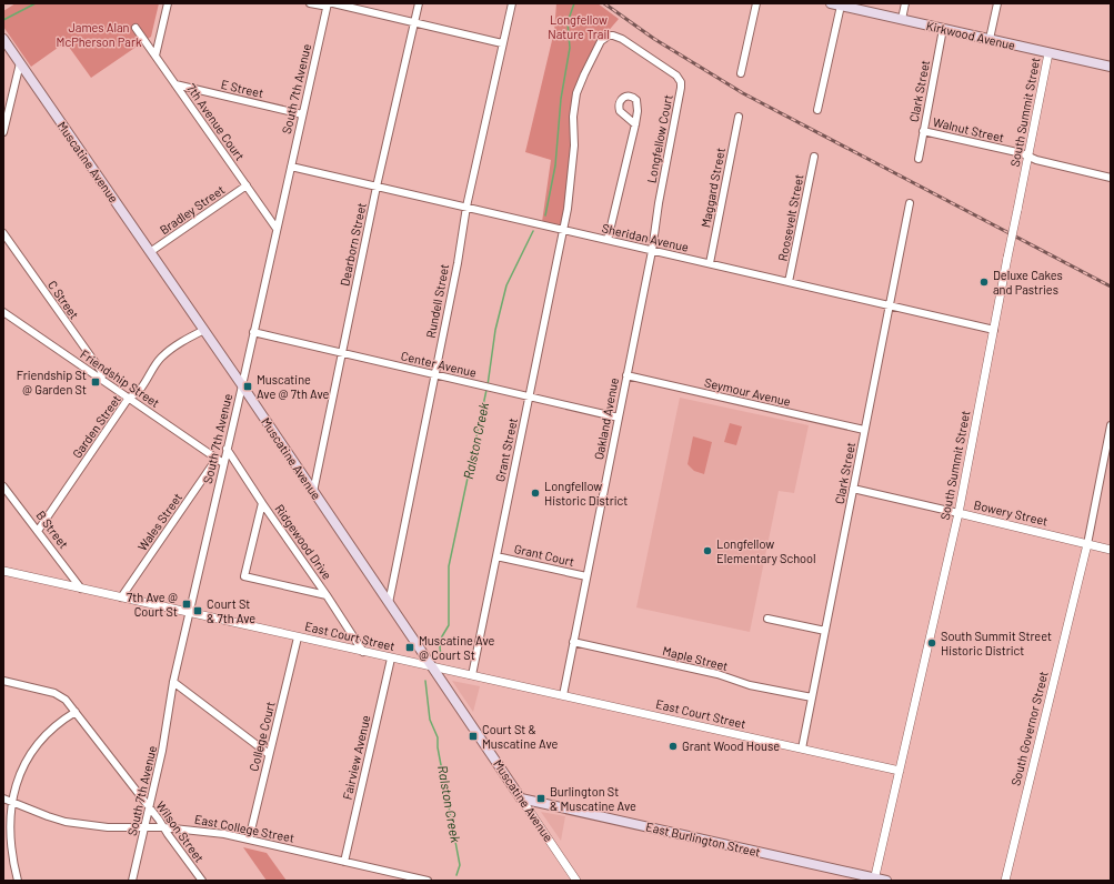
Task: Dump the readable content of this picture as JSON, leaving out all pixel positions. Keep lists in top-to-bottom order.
{
  "streets": {
    "main road": ["Kirkwood Avenue", "Muscatine Avenue", "East Burlington Street"],
    "street": [
      "E Street",
      "South 7th Avenue",
      "Clark Street",
      "South Summit Street",
      "7th Avenue Court",
      "Walnut Street",
      "Longfellow Court",
      "Maggard Street",
      "Bradley Street",
      "Roosevelt Street",
      "Sheridan Avenue",
      "Dearborn Street",
      "C Street",
      "Rundell Street",
      "Center Avenue",
      "Friendship Street",
      "Seymour Avenue",
      "Oakland Avenue",
      "Garden Street",
      "Grant Street",
      "Bowery Street",
      "Wales Street",
      "B Street",
      "Ridgewood Drive",
      "Grant Court",
      "East Court Street",
      "Maple Street",
      "South Governor Street",
      "College Court",
      "Fairview Avenue",
      "East College Street",
      "Wilson Street"
    ]
  },
  "crossings": [
    ["Kirkwood Avenue", "Clark Street"],
    ["Kirkwood Avenue", "South Summit Street"],
    ["E Street", "South 7th Avenue"],
    ["E Street", "7th Avenue Court"],
    ["South 7th Avenue", "7th Avenue Court"],
    ["South 7th Avenue", "Muscatine Avenue"],
    ["South 7th Avenue", "Sheridan Avenue"],
    ["South 7th Avenue", "Center Avenue"],
    ["South 7th Avenue", "Friendship Street"],
    ["South 7th Avenue", "Wales Street"],
    ["South 7th Avenue", "Ridgewood Drive"],
    ["South 7th Avenue", "East Court Street"],
    ["South 7th Avenue", "East College Street"],
    ["South 7th Avenue", "Wilson Street"],
    ["Clark Street", "Walnut Street"],
    ["Clark Street", "Sheridan Avenue"],
    ["Clark Street", "Seymour Avenue"],
    ["Clark Street", "Bowery Street"],
    ["Clark Street", "East Court Street"],
    ["Clark Street", "Maple Street"],
    ["South Summit Street", "Walnut Street"],
    ["South Summit Street", "Sheridan Avenue"],
    ["South Summit Street", "Bowery Street"],
    ["South Summit Street", "East Court Street"],
    ["South Summit Street", "East Burlington Street"],
    ["7th Avenue Court", "Bradley Street"],
    ["Longfellow Court", "Sheridan Avenue"],
    ["Longfellow Court", "Oakland Avenue"],
    ["Longfellow Court", "Grant Street"],
    ["Muscatine Avenue", "Bradley Street"],
    ["Muscatine Avenue", "Dearborn Street"],
    ["Muscatine Avenue", "Rundell Street"],
    ["Muscatine Avenue", "Garden Street"],
    ["Muscatine Avenue", "East Court Street"],
    ["Muscatine Avenue", "East Burlington Street"],
    ["Maggard Street", "Sheridan Avenue"],
    ["Roosevelt Street", "Sheridan Avenue"],
    ["Sheridan Avenue", "Dearborn Street"],
    ["Sheridan Avenue", "Rundell Street"],
    ["Sheridan Avenue", "Oakland Avenue"],
    ["Sheridan Avenue", "Grant Street"],
    ["Dearborn Street", "Center Avenue"],
    ["C Street", "Friendship Street"],
    ["Rundell Street", "Center Avenue"],
    ["Center Avenue", "Oakland Avenue"],
    ["Center Avenue", "Grant Street"],
    ["Friendship Street", "Garden Street"],
    ["Friendship Street", "Wales Street"],
    ["Seymour Avenue", "Oakland Avenue"],
    ["Oakland Avenue", "Grant Court"],
    ["Oakland Avenue", "East Court Street"],
    ["Oakland Avenue", "Maple Street"],
    ["Garden Street", "B Street"],
    ["Grant Street", "Grant Court"],
    ["Grant Street", "East Court Street"],
    ["Bowery Street", "South Governor Street"],
    ["Wales Street", "East Court Street"],
    ["B Street", "East Court Street"],
    ["Ridgewood Drive", "East Court Street"],
    ["East Court Street", "College Court"],
    ["East Court Street", "Fairview Avenue"],
    ["College Court", "East College Street"],
    ["Fairview Avenue", "East College Street"],
    ["East College Street", "Wilson Street"]
  ],
  "water": ["Ralston Creek"],
  "parks": ["Longfellow Nature Trail", "James Alan McPherson Park"],
  "places": {
    "other": [
      "Deluxe Cakes and Pastries",
      "Longfellow Historic District",
      "Longfellow Elementary School",
      "South Summit Street Historic District",
      "Grant Wood House"
    ],
    "transit": [
      "Friendship St @ Garden St",
      "Muscatine Ave @ 7th Ave",
      "7th Ave @ Court St",
      "Court St & 7th Ave",
      "Muscatine Ave @ Court St",
      "Court St & Muscatine Ave",
      "Burlington St & Muscatine Ave"
    ]
  }
}
